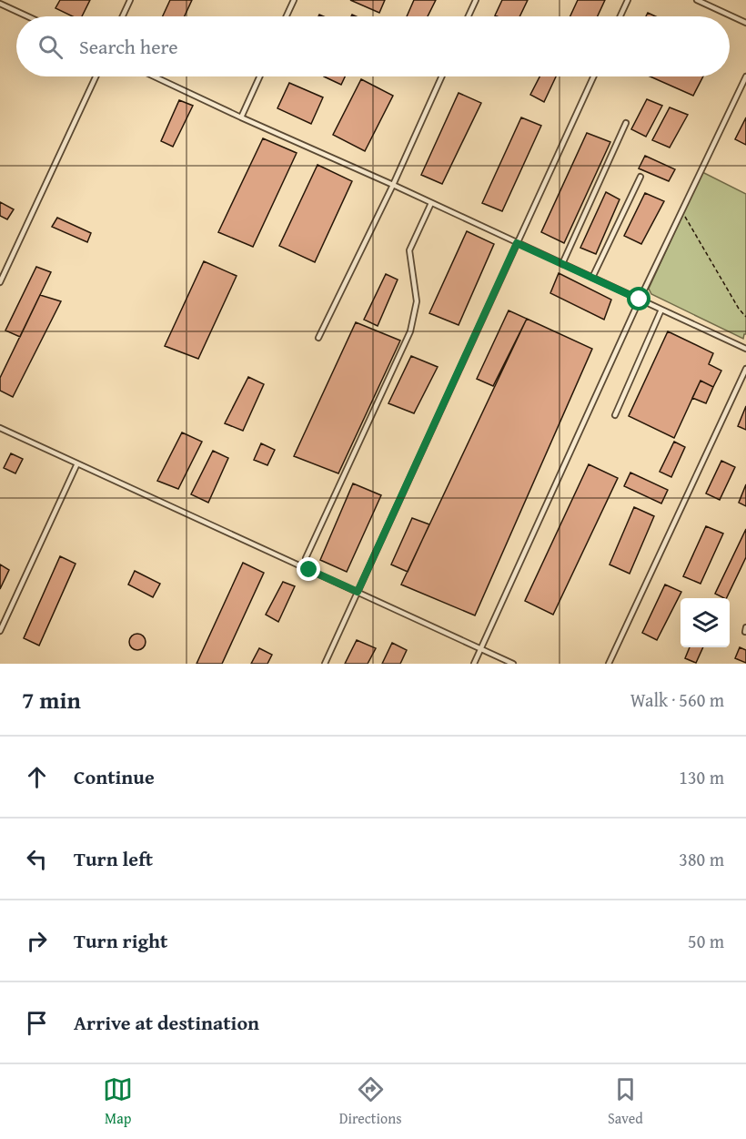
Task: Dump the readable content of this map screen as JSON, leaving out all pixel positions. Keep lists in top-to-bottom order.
{
  "page": {
    "search": "Search here",
    "heading": ["7 min", "Walk · 560 m"],
    "list": [
      ["Continue", "130 m"],
      ["Turn left", "380 m"],
      ["Turn right", "50 m"],
      "Arrive at destination"
    ],
    "nav": ["Map", "Directions", "Saved"]
  }
}
